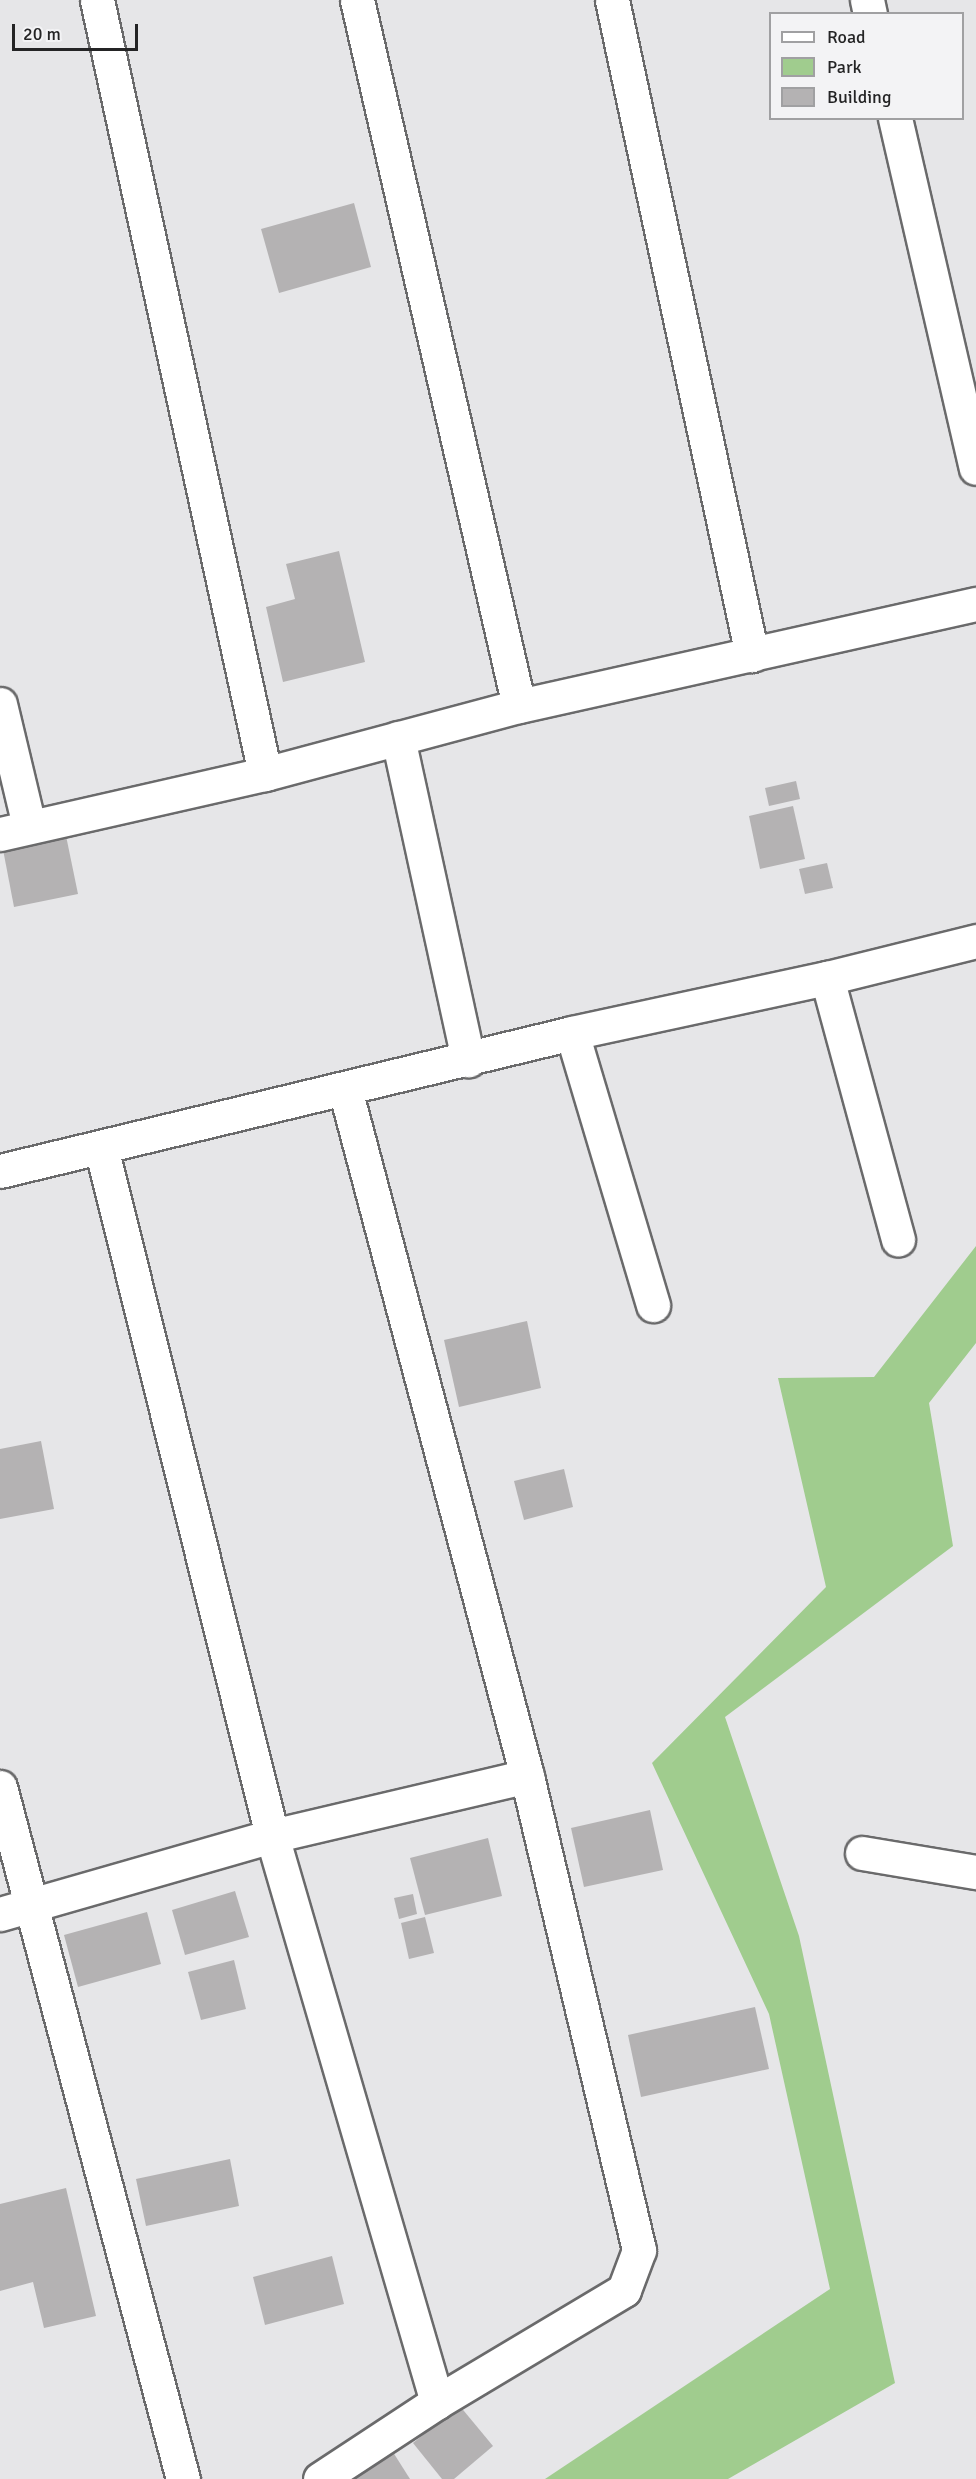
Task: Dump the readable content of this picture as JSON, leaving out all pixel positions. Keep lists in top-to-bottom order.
{
  "legend": ["Road", "Park", "Building"],
  "scale_bar": "20 m"
}
